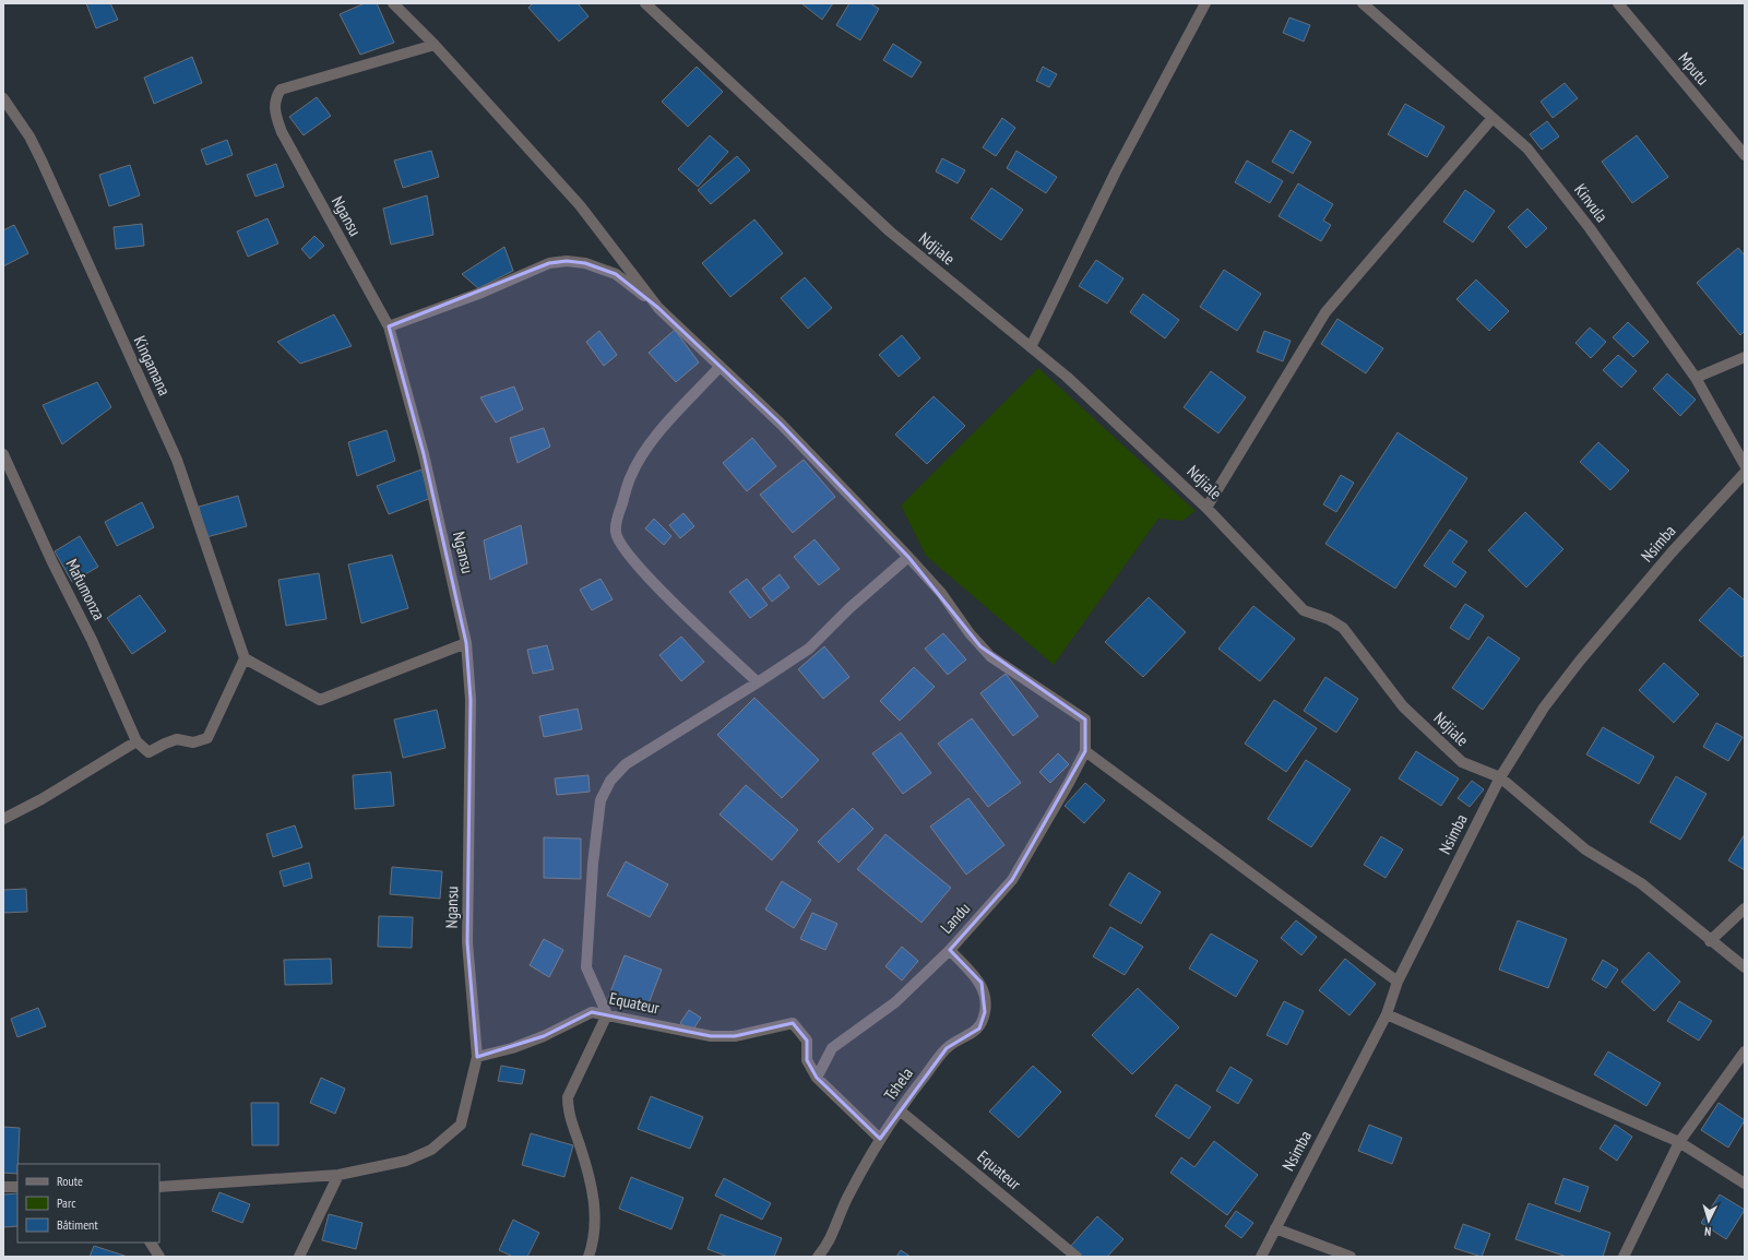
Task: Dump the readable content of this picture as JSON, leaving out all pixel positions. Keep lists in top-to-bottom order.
{
  "streets": {
    "street": [
      "Mputu",
      "Kinvula",
      "Ngansu",
      "Ndjiale",
      "Kingamana",
      "Nsimba",
      "Mafumonza",
      "Landu",
      "Equateur",
      "Tshela"
    ]
  },
  "crossings": [
    ["Ngansu", "Equateur"],
    ["Ndjiale", "Nsimba"],
    ["Landu", "Equateur"],
    ["Landu", "Tshela"],
    ["Equateur", "Tshela"]
  ],
  "legend": ["Route", "Parc", "Bâtiment"],
  "north": "bottom"
}
